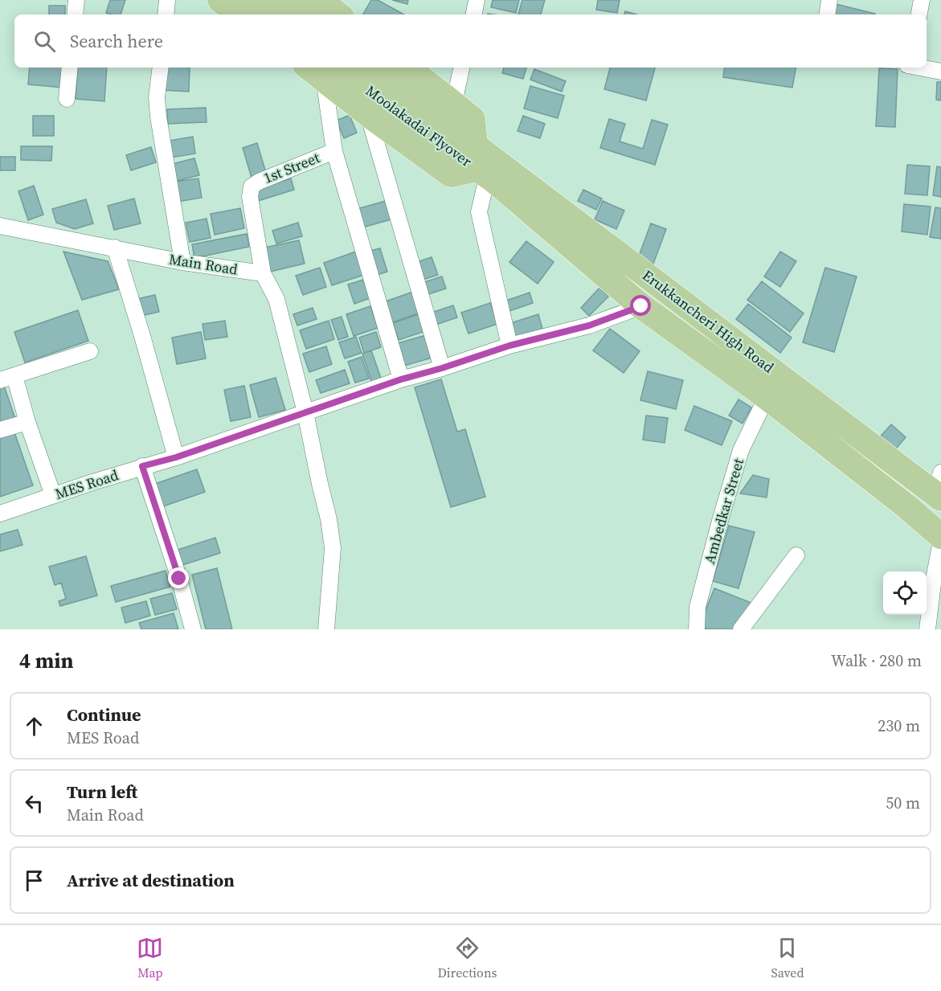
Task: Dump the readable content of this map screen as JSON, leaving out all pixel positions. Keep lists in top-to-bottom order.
{
  "streets": {
    "main road": ["Moolakadai Flyover", "Erukkancheri High Road"],
    "street": [
      "1st Street",
      "Main Road",
      "MES Road",
      "Ambedkar Street"
    ]
  },
  "crossings": [
    ["Moolakadai Flyover", "Erukkancheri High Road"],
    ["1st Street", "Main Road"]
  ],
  "page": {
    "search": "Search here",
    "heading": ["4 min", "Walk · 280 m"],
    "list": [
      ["Continue", "MES Road", "230 m"],
      ["Turn left", "Main Road", "50 m"],
      "Arrive at destination"
    ],
    "nav": ["Map", "Directions", "Saved"]
  }
}
